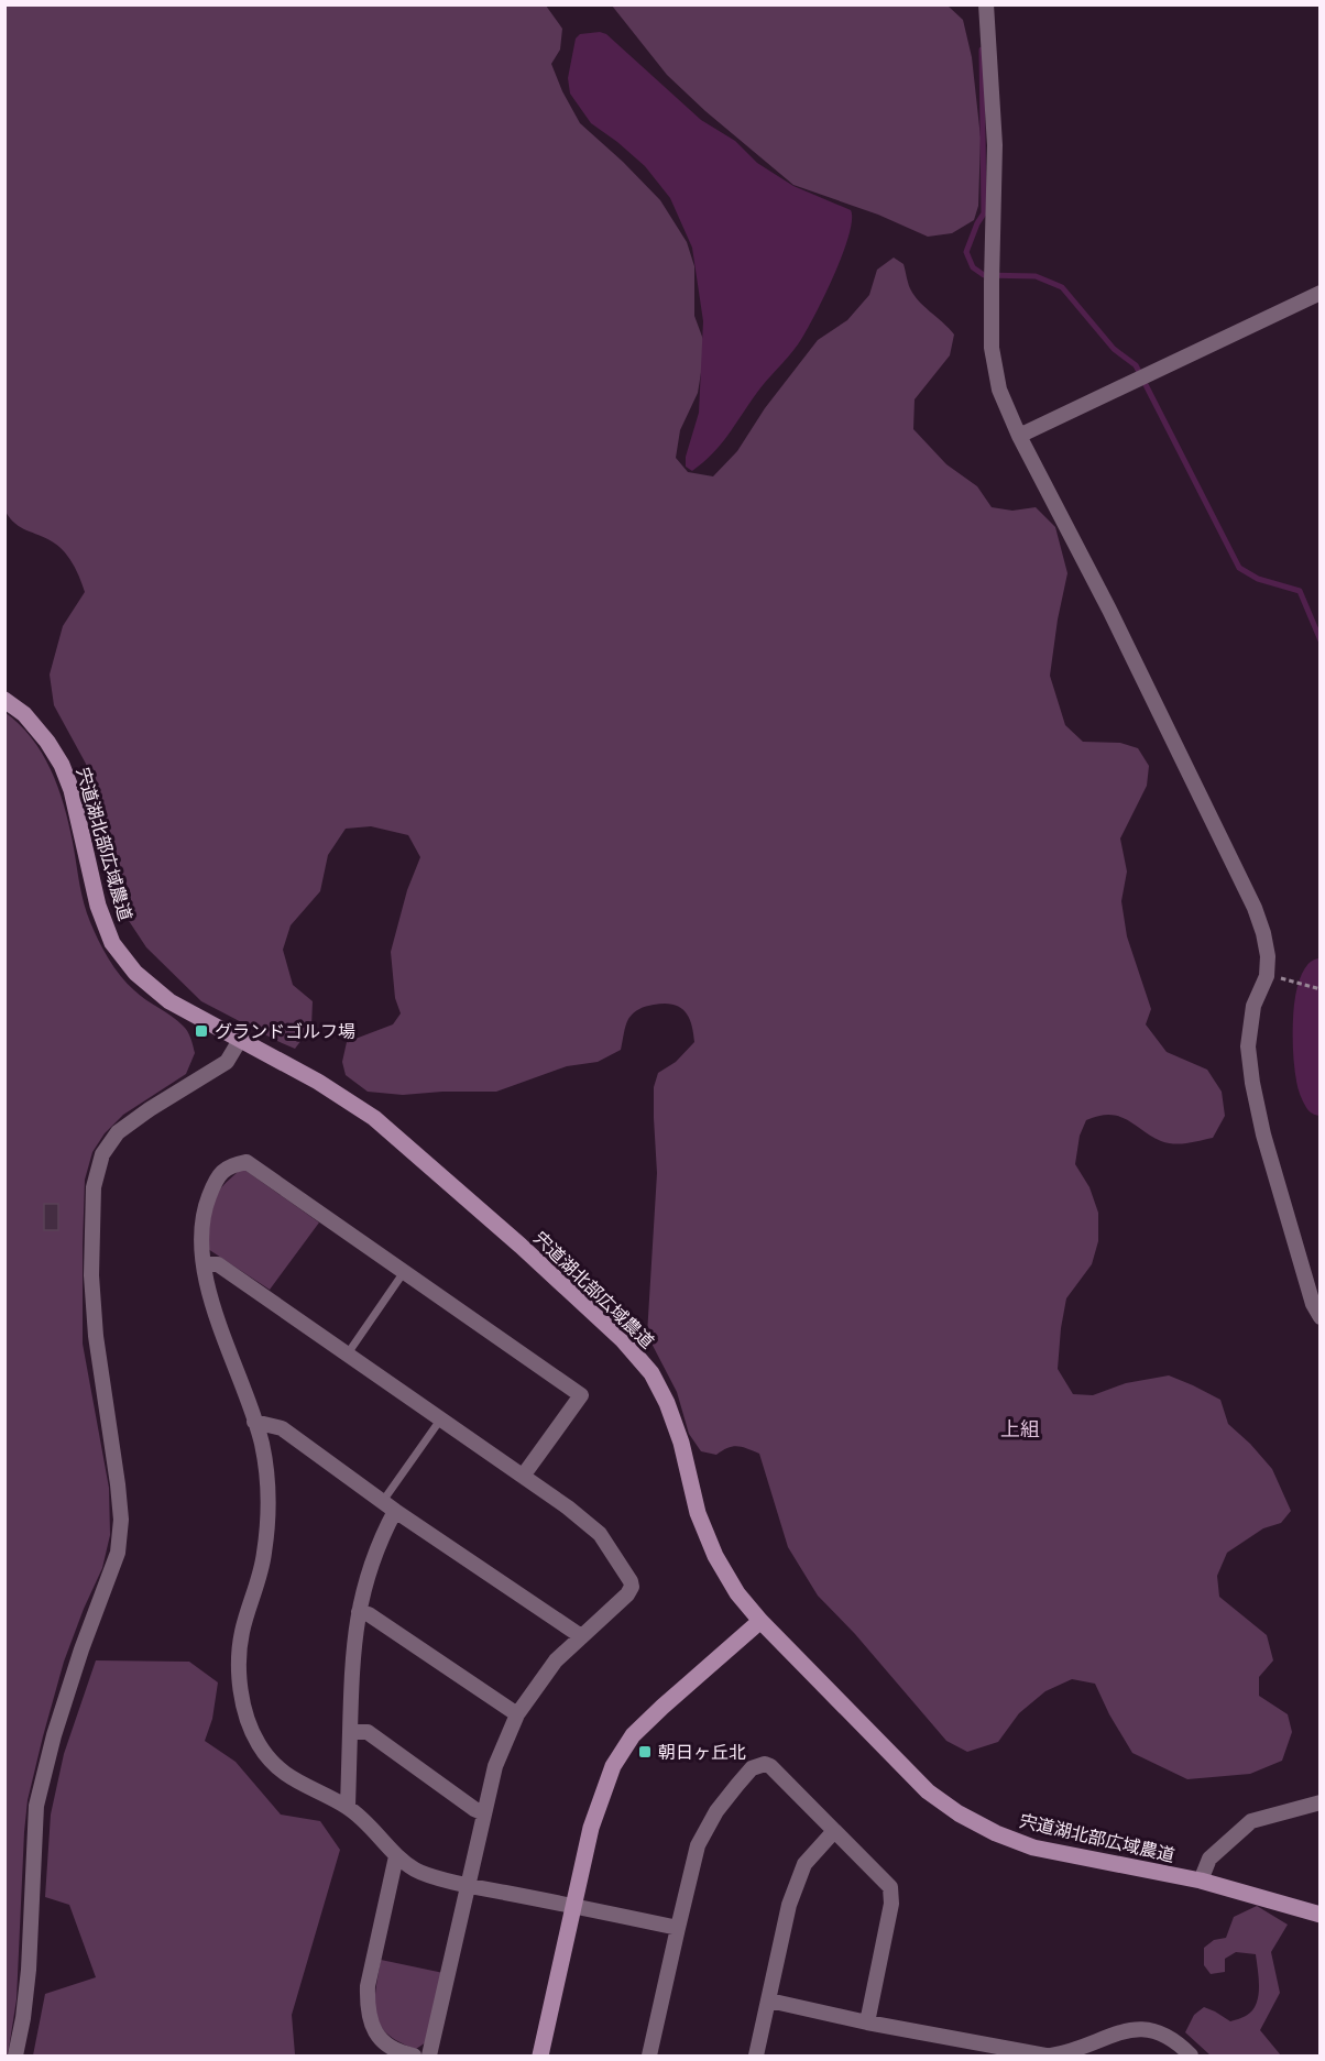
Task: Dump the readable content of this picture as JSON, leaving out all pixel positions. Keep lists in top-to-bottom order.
{
  "streets": {
    "street": ["宍道湖北部広域農道"]
  },
  "districts": ["上組"],
  "places": {
    "transit": ["グランドゴルフ場", "朝日ヶ丘北"]
  }
}
